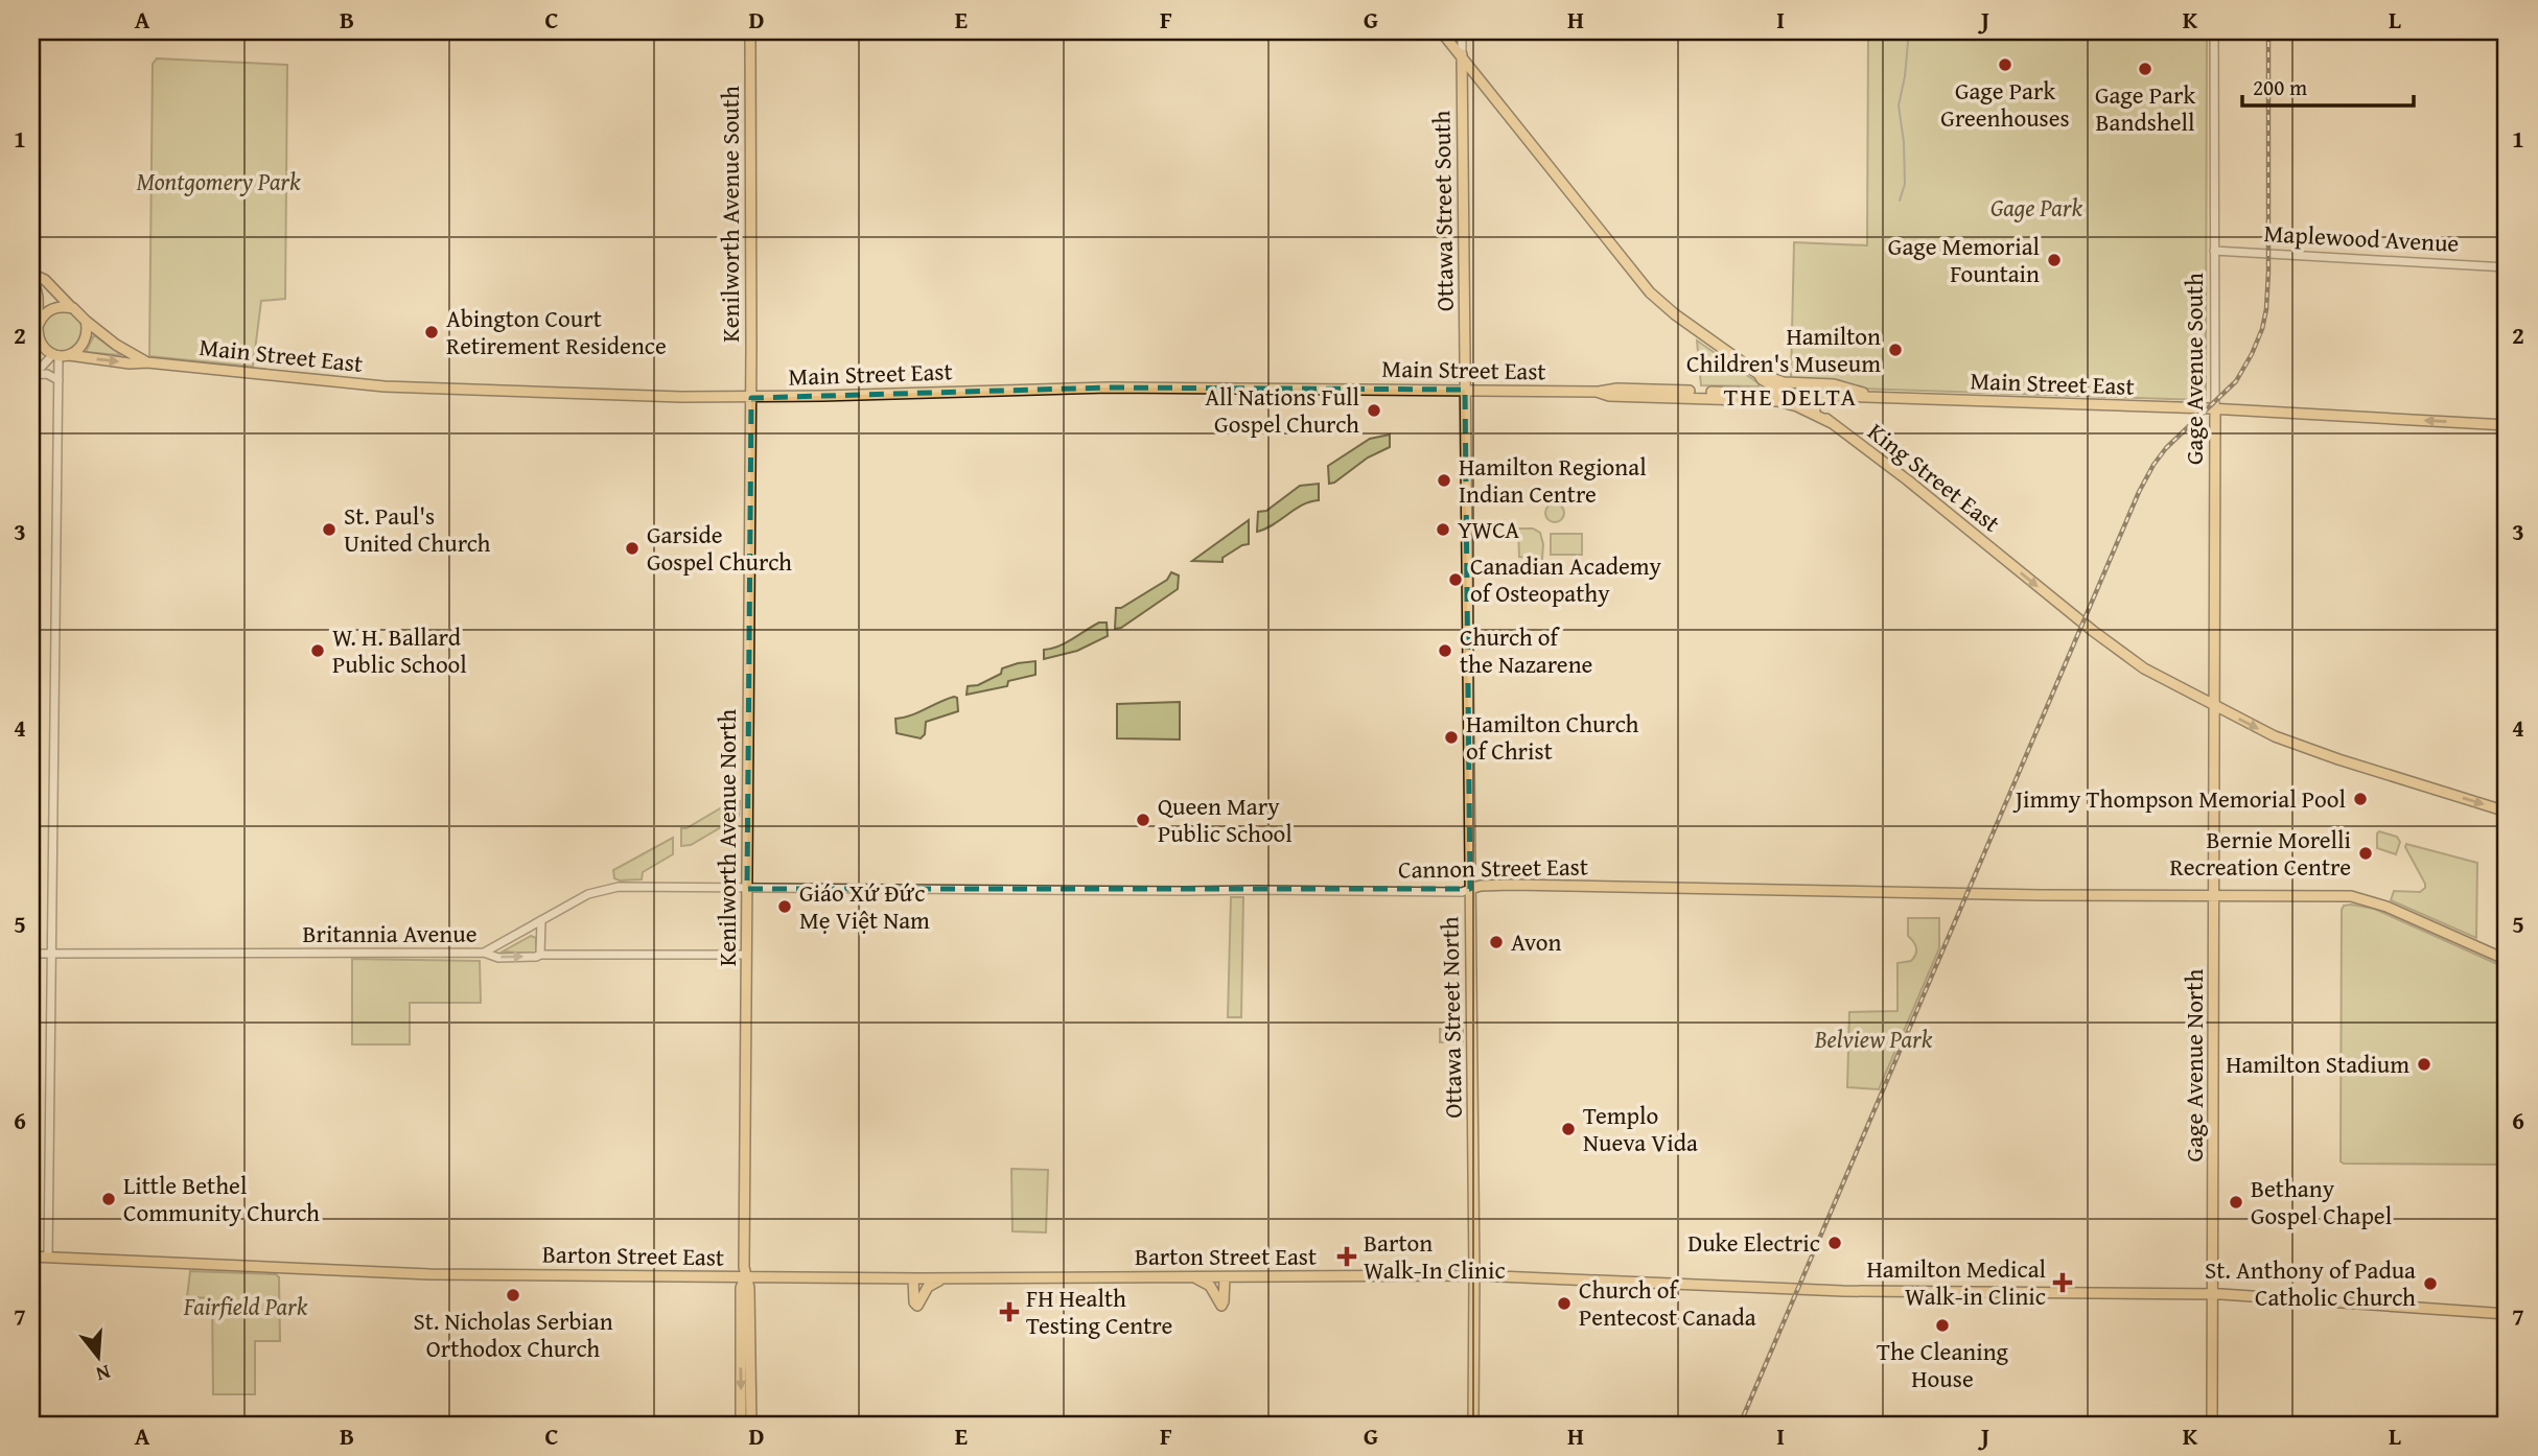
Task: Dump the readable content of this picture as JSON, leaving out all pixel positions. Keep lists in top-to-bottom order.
{
  "streets": {
    "main road": [
      "Ottawa Street South",
      "Kenilworth Avenue South",
      "Main Street East",
      "Gage Avenue South",
      "King Street East",
      "Kenilworth Avenue North",
      "Cannon Street East",
      "Ottawa Street North",
      "Gage Avenue North",
      "Barton Street East"
    ],
    "street": ["Maplewood Avenue", "Britannia Avenue"]
  },
  "crossings": [
    ["Ottawa Street South", "Main Street East"],
    ["Ottawa Street South", "King Street East"],
    ["Ottawa Street South", "Ottawa Street North"],
    ["Kenilworth Avenue South", "Main Street East"],
    ["Kenilworth Avenue South", "Kenilworth Avenue North"],
    ["Maplewood Avenue", "Gage Avenue South"],
    ["Main Street East", "Gage Avenue South"],
    ["Main Street East", "King Street East"],
    ["Main Street East", "Kenilworth Avenue North"],
    ["Main Street East", "Ottawa Street North"],
    ["Gage Avenue South", "King Street East"],
    ["Gage Avenue South", "Gage Avenue North"],
    ["King Street East", "Gage Avenue North"],
    ["Kenilworth Avenue North", "Cannon Street East"],
    ["Kenilworth Avenue North", "Britannia Avenue"],
    ["Kenilworth Avenue North", "Barton Street East"],
    ["Cannon Street East", "Britannia Avenue"],
    ["Cannon Street East", "Ottawa Street North"],
    ["Cannon Street East", "Gage Avenue North"],
    ["Ottawa Street North", "Barton Street East"],
    ["Gage Avenue North", "Barton Street East"]
  ],
  "one_way": ["King Street East"],
  "districts": ["THE DELTA"],
  "parks": [
    "Montgomery Park",
    "Gage Park",
    "Belview Park",
    "Fairfield Park"
  ],
  "places": {
    "other": [
      "Gage Park Greenhouses",
      "Gage Park Bandshell",
      "Gage Memorial Fountain",
      "Abington Court Retirement Residence",
      "Hamilton Children's Museum",
      "All Nations Full Gospel Church",
      "Hamilton Regional Indian Centre",
      "St. Paul's United Church",
      "YWCA",
      "Garside Gospel Church",
      "Canadian Academy of Osteopathy",
      "W. H. Ballard Public School",
      "Church of the Nazarene",
      "Hamilton Church of Christ",
      "Jimmy Thompson Memorial Pool",
      "Queen Mary Public School",
      "Bernie Morelli Recreation Centre",
      "Giáo Xứ Đức Mẹ Việt Nam",
      "Avon",
      "Hamilton Stadium",
      "Templo Nueva Vida",
      "Little Bethel Community Church",
      "Bethany Gospel Chapel",
      "Duke Electric",
      "St. Anthony of Padua Catholic Church",
      "St. Nicholas Serbian Orthodox Church",
      "Church of Pentecost Canada",
      "The Cleaning House"
    ],
    "health": ["Barton Walk-In Clinic", "Hamilton Medical Walk-in Clinic", "FH Health Testing Centre"]
  },
  "scale_bar": "200 m",
  "north": "bottom",
  "grid": {
    "columns": [
      "A",
      "B",
      "C",
      "D",
      "E",
      "F",
      "G",
      "H",
      "I",
      "J",
      "K",
      "L"
    ],
    "rows": [
      "1",
      "2",
      "3",
      "4",
      "5",
      "6",
      "7"
    ]
  }
}
